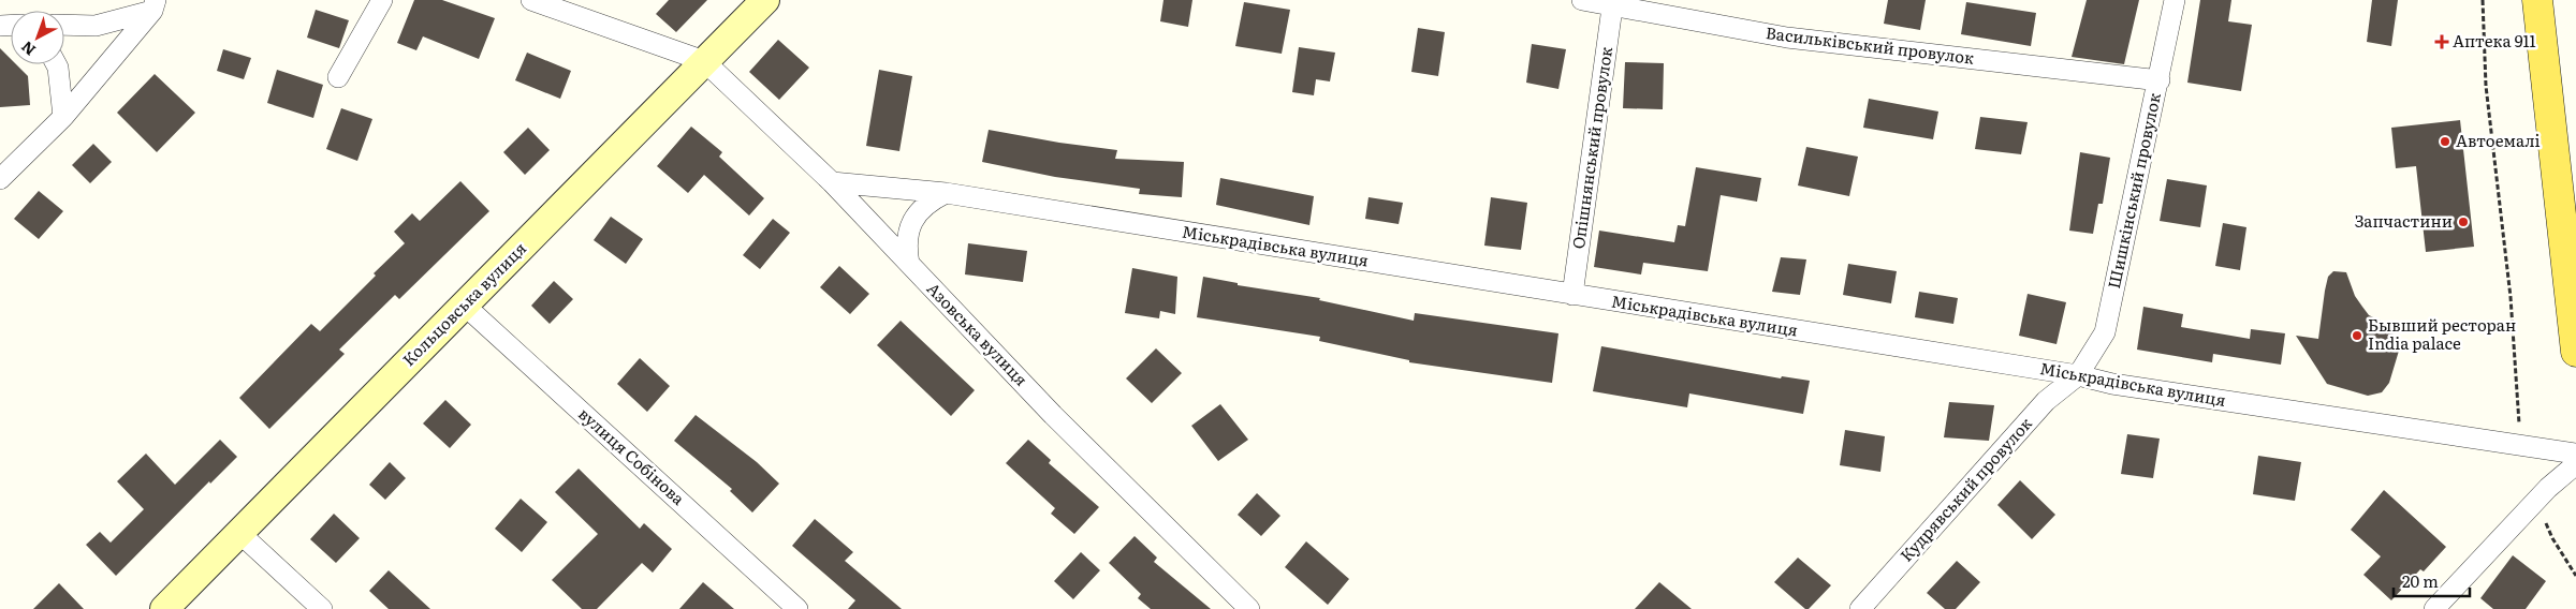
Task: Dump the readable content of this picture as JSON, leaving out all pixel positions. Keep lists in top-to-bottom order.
{
  "streets": {
    "street": [
      "Васильківський провулок",
      "Опішнянський провулок",
      "Шишкінський провулок",
      "Міськрадівська вулиця",
      "Кольцовська вулиця",
      "Азовська вулиця",
      "вулиця Собінова",
      "Кудрявський провулок"
    ]
  },
  "crossings": [
    ["Васильківський провулок", "Опішнянський провулок"],
    ["Васильківський провулок", "Шишкінський провулок"],
    ["Опішнянський провулок", "Міськрадівська вулиця"],
    ["Шишкінський провулок", "Міськрадівська вулиця"],
    ["Шишкінський провулок", "Кудрявський провулок"],
    ["Міськрадівська вулиця", "Азовська вулиця"],
    ["Міськрадівська вулиця", "Кудрявський провулок"],
    ["Кольцовська вулиця", "Азовська вулиця"],
    ["Кольцовська вулиця", "вулиця Собінова"]
  ],
  "places": {
    "health": ["Аптека 911"],
    "other": ["Автоемалі", "Запчастини", "Бывший ресторан India palace"]
  },
  "scale_bar": "20 m",
  "north": "bottom left"
}
